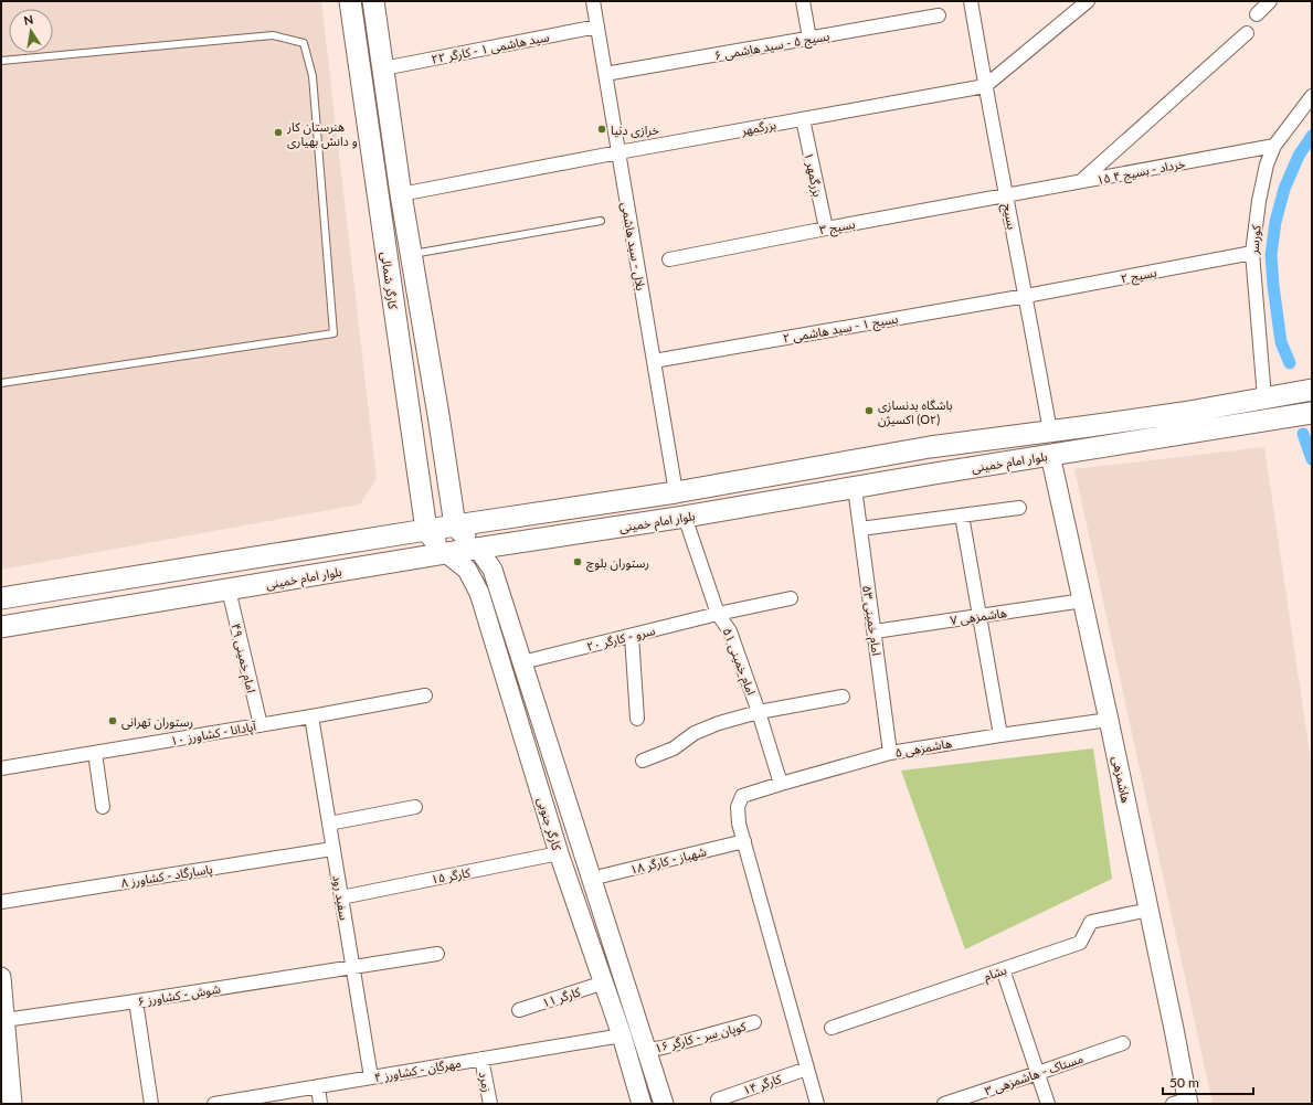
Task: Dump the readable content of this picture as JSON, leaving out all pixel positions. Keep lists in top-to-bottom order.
{
  "streets": {
    "main road": [
      "کارگر شمالی",
      "بلوار امام خمینی",
      "هاشمزهی",
      "کارگر جنوبی"
    ],
    "street": [
      "بسیج ۵ - سید هاشمی ۶",
      "سید هاشمی ۱ - کارگر ۲۲",
      "بزرگمهر",
      "۱۵ خرداد - بسیج ۴",
      "بزرگمهر ۱",
      "بسیج",
      "بسیج ۳",
      "کورسر",
      "بلال - سید هاشمی",
      "بسیج ۲",
      "بسیج ۱ - سید هاشمی ۲",
      "هاشمزهی ۷",
      "امام خمینی ۵۳",
      "سرو - کارگر ۲۰",
      "امام خمینی ۴۹",
      "امام خمینی ۵۱",
      "آپادانا - کشاورز ۱۰",
      "هاشمزهی ۵",
      "شهباز - کارگر ۱۸",
      "پاسارگاد - کشاورز ۸",
      "کارگر ۱۵",
      "سفید رود",
      "بشام",
      "شوش - کشاورز ۶",
      "کارگر ۱۱",
      "کوپان سر - کارگر ۱۶",
      "مهرگان - کشاورز ۴",
      "مستاک - هاشمزهی ۳",
      "زمرد",
      "کارگر ۱۴"
    ]
  },
  "crossings": [
    ["بسیج ۵ - سید هاشمی ۶", "بلال - سید هاشمی"],
    ["سید هاشمی ۱ - کارگر ۲۲", "بلال - سید هاشمی"],
    ["سید هاشمی ۱ - کارگر ۲۲", "کارگر شمالی"],
    ["بزرگمهر", "بزرگمهر ۱"],
    ["بزرگمهر", "بسیج"],
    ["بزرگمهر", "بلال - سید هاشمی"],
    ["بزرگمهر", "کارگر شمالی"],
    ["۱۵ خرداد - بسیج ۴", "بسیج"],
    ["۱۵ خرداد - بسیج ۴", "بسیج ۳"],
    ["۱۵ خرداد - بسیج ۴", "کورسر"],
    ["بزرگمهر ۱", "بسیج ۳"],
    ["بسیج", "بسیج ۳"],
    ["بسیج", "بسیج ۲"],
    ["بسیج", "بسیج ۱ - سید هاشمی ۲"],
    ["بسیج", "بلوار امام خمینی"],
    ["کورسر", "بسیج ۲"],
    ["کورسر", "بلوار امام خمینی"],
    ["بلال - سید هاشمی", "بسیج ۱ - سید هاشمی ۲"],
    ["بلال - سید هاشمی", "بلوار امام خمینی"],
    ["بسیج ۲", "بسیج ۱ - سید هاشمی ۲"],
    ["کارگر شمالی", "بلوار امام خمینی"],
    ["بلوار امام خمینی", "امام خمینی ۵۳"],
    ["بلوار امام خمینی", "امام خمینی ۴۹"],
    ["بلوار امام خمینی", "امام خمینی ۵۱"],
    ["بلوار امام خمینی", "هاشمزهی"],
    ["بلوار امام خمینی", "کارگر جنوبی"],
    ["هاشمزهی ۷", "امام خمینی ۵۳"],
    ["هاشمزهی ۷", "هاشمزهی"],
    ["امام خمینی ۵۳", "هاشمزهی ۵"],
    ["سرو - کارگر ۲۰", "امام خمینی ۵۱"],
    ["سرو - کارگر ۲۰", "کارگر جنوبی"],
    ["امام خمینی ۴۹", "آپادانا - کشاورز ۱۰"],
    ["امام خمینی ۵۱", "هاشمزهی ۵"],
    ["آپادانا - کشاورز ۱۰", "سفید رود"],
    ["هاشمزهی ۵", "هاشمزهی"],
    ["هاشمزهی ۵", "شهباز - کارگر ۱۸"],
    ["هاشمزهی", "بشام"],
    ["کارگر جنوبی", "شهباز - کارگر ۱۸"],
    ["کارگر جنوبی", "کارگر ۱۵"],
    ["کارگر جنوبی", "کارگر ۱۱"],
    ["کارگر جنوبی", "کوپان سر - کارگر ۱۶"],
    ["کارگر جنوبی", "مهرگان - کشاورز ۴"],
    ["پاسارگاد - کشاورز ۸", "سفید رود"],
    ["کارگر ۱۵", "سفید رود"],
    ["سفید رود", "شوش - کشاورز ۶"],
    ["سفید رود", "مهرگان - کشاورز ۴"],
    ["مهرگان - کشاورز ۴", "زمرد"]
  ],
  "places": [
    "خرازی دنیا",
    "هنرستان کار و دانش بهیاری",
    "باشگاه بدنسازی اکسیژن (O۲)",
    "رستوران بلوچ",
    "رستوران تهرانی"
  ],
  "scale_bar": "50 m",
  "north": "top"
}
